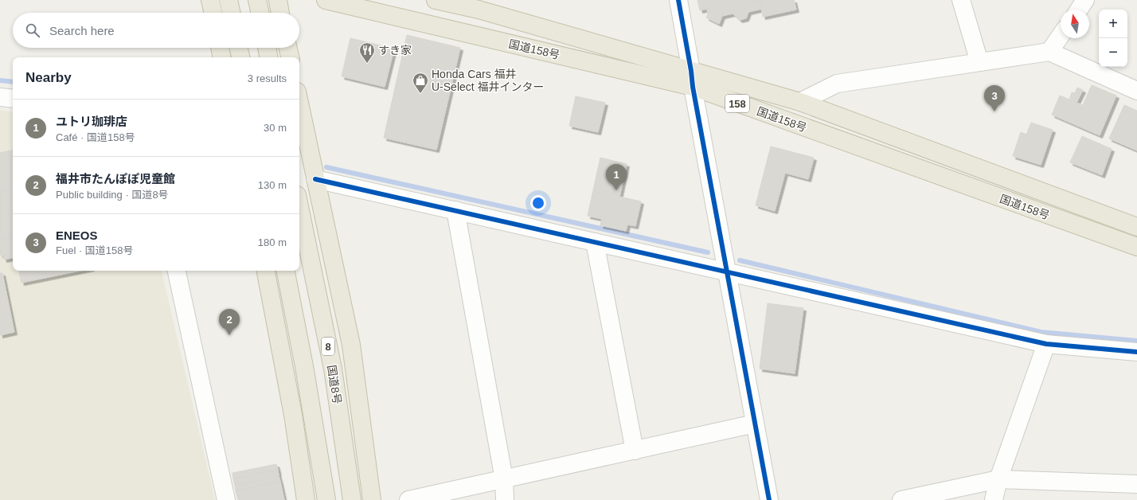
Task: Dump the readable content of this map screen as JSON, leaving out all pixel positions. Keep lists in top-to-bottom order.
{
  "streets": {
    "highway": [
      "国道158号",
      "158",
      "8",
      "国道8号"
    ]
  },
  "places": {
    "restaurant": ["すき家"],
    "shop": ["Honda Cars 福井 U-Select 福井インター"]
  },
  "north": "top",
  "page": {
    "map_buttons": ["+", "−"],
    "search": "Search here",
    "heading": ["Nearby", "3 results"],
    "pins": ["3", "1", "2"],
    "list": [
      {
        "mark": "1",
        "name": "ユトリ珈琲店",
        "note": "Café · 国道158号",
        "value": "30 m"
      },
      {
        "mark": "2",
        "name": "福井市たんぽぽ児童館",
        "note": "Public building · 国道8号",
        "value": "130 m"
      },
      {
        "mark": "3",
        "name": "ENEOS",
        "note": "Fuel · 国道158号",
        "value": "180 m"
      }
    ]
  }
}
